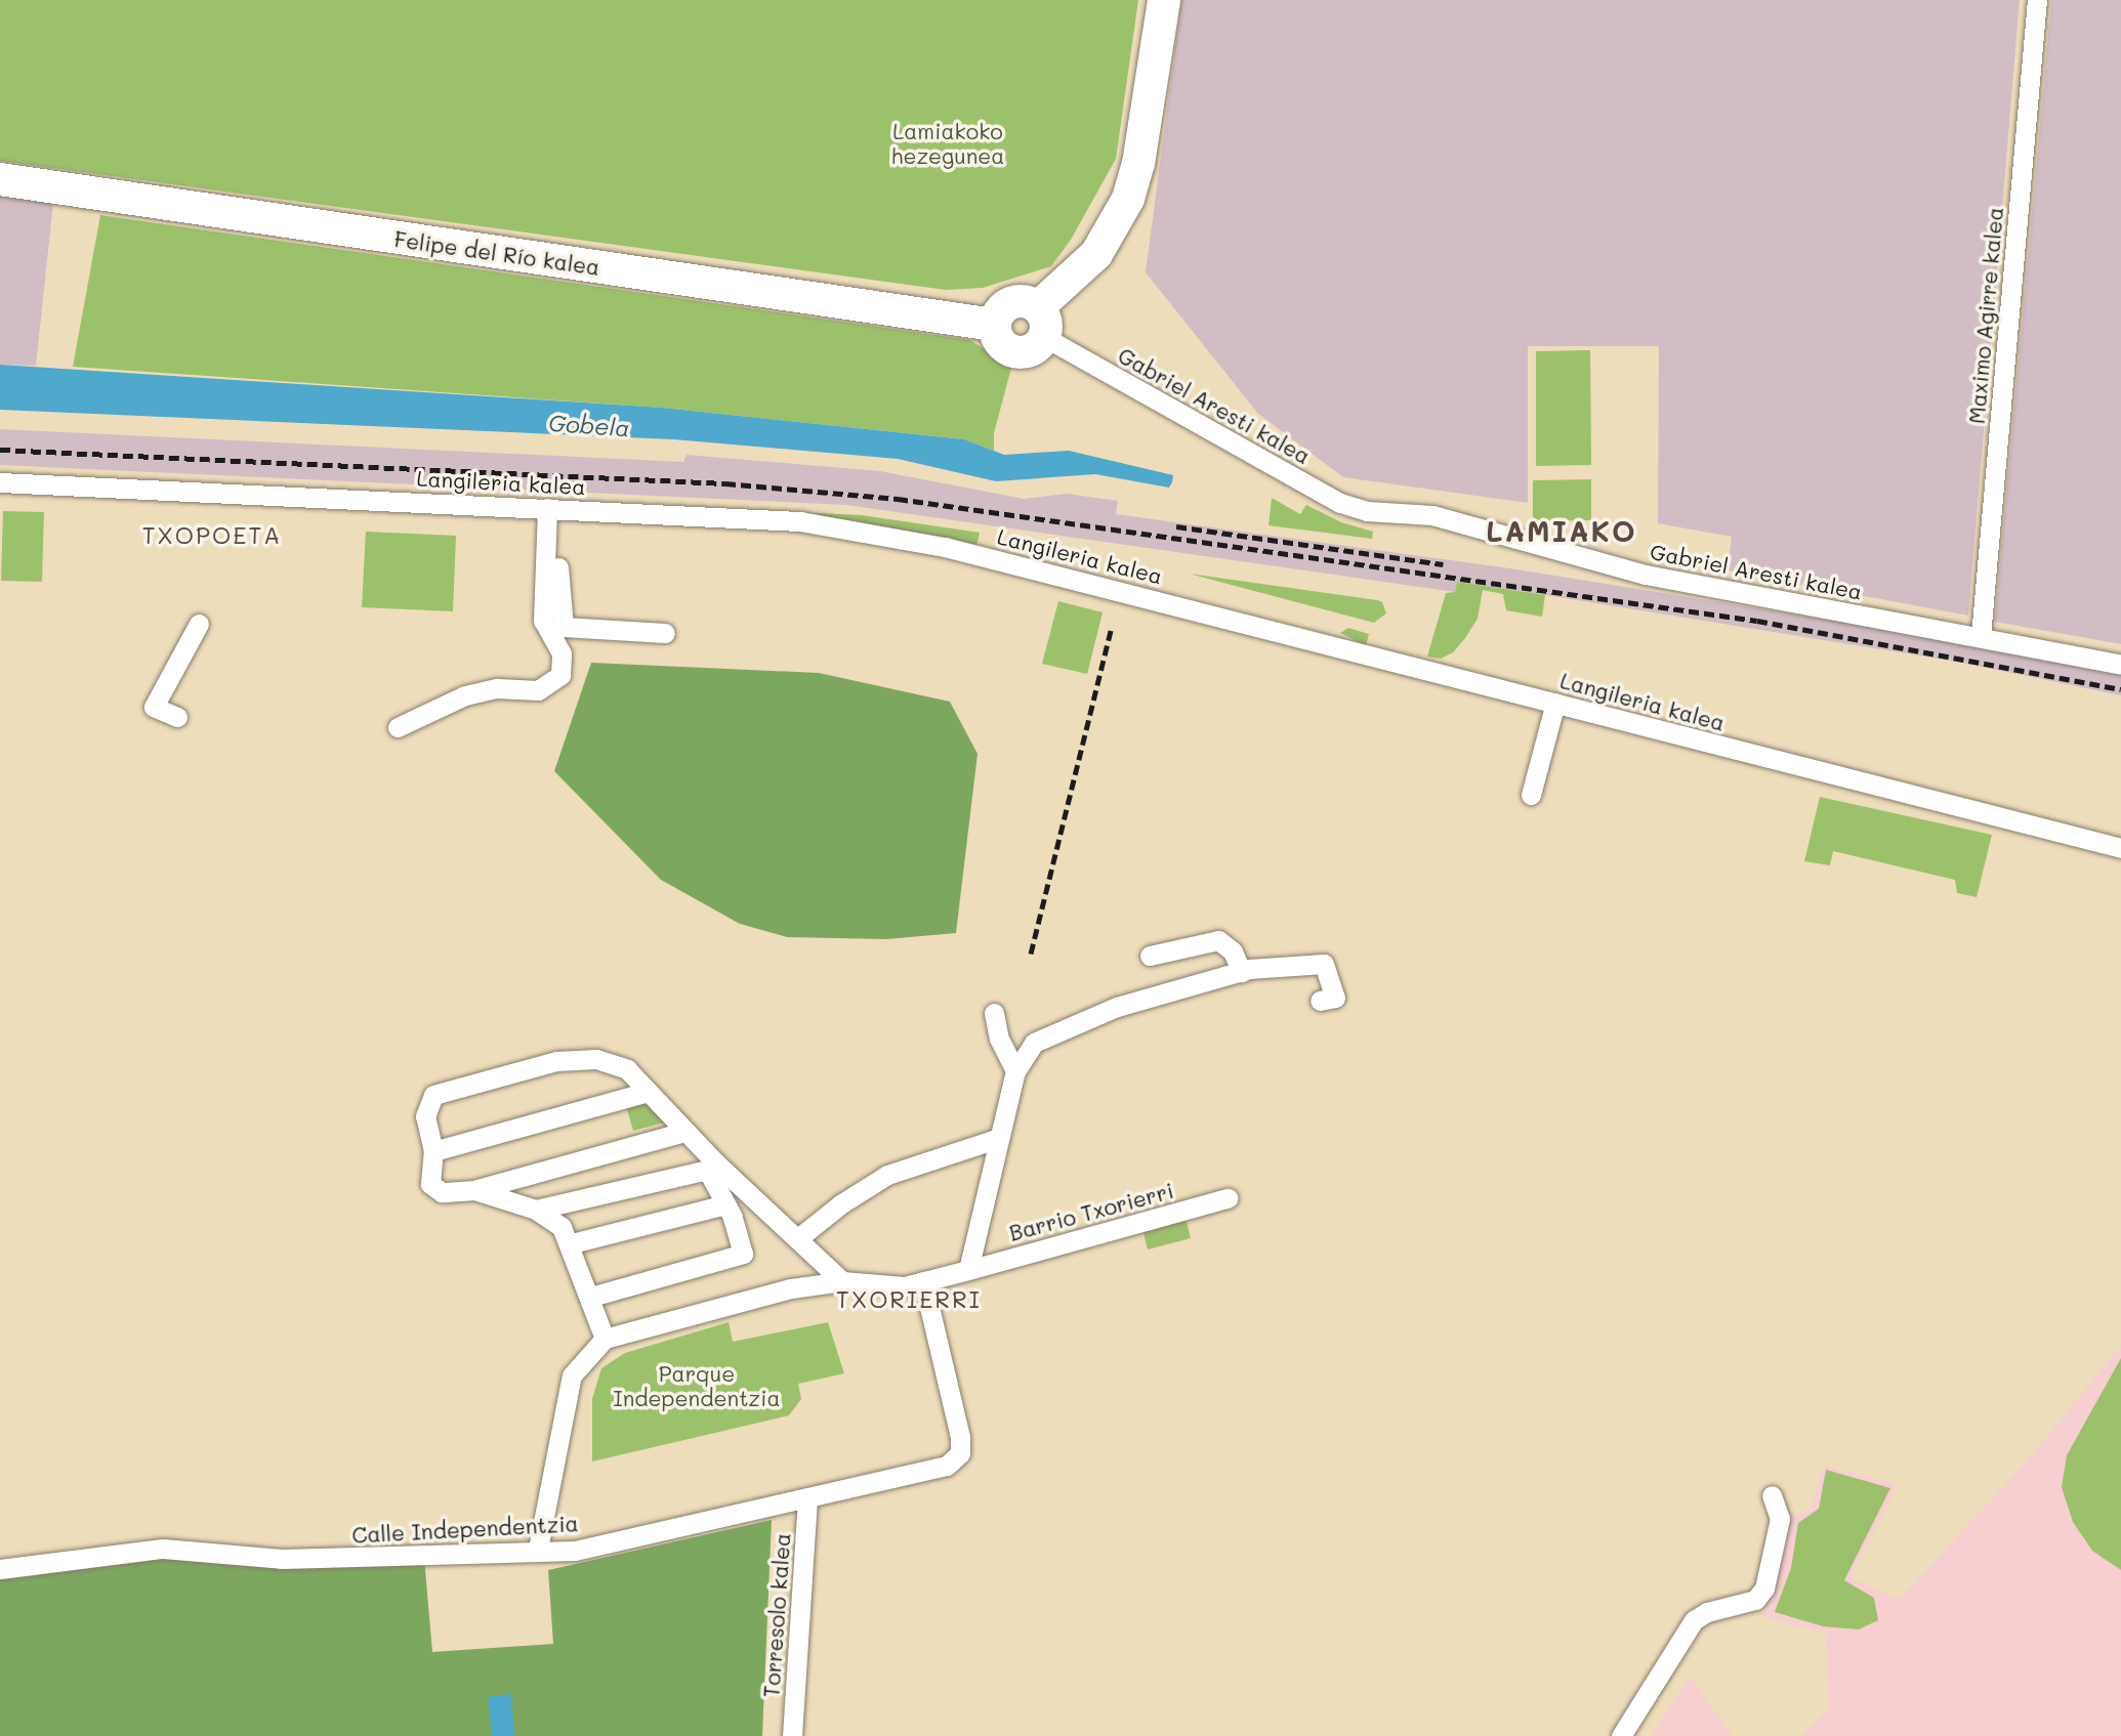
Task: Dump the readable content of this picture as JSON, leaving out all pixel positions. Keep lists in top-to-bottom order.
{
  "streets": {
    "main road": ["Felipe del Río kalea"],
    "street": [
      "Maximo Agirre kalea",
      "Gabriel Aresti kalea",
      "Langileria kalea",
      "Barrio Txorierri",
      "Calle Independentzia",
      "Torresolo kalea"
    ]
  },
  "crossings": [
    ["Felipe del Río kalea", "Gabriel Aresti kalea"],
    ["Maximo Agirre kalea", "Gabriel Aresti kalea"],
    ["Barrio Txorierri", "Calle Independentzia"],
    ["Calle Independentzia", "Torresolo kalea"]
  ],
  "districts": ["LAMIAKO", "TXOPOETA", "TXORIERRI"],
  "water": ["Gobela"],
  "parks": ["Lamiakoko hezegunea", "Parque Independentzia"]
}
